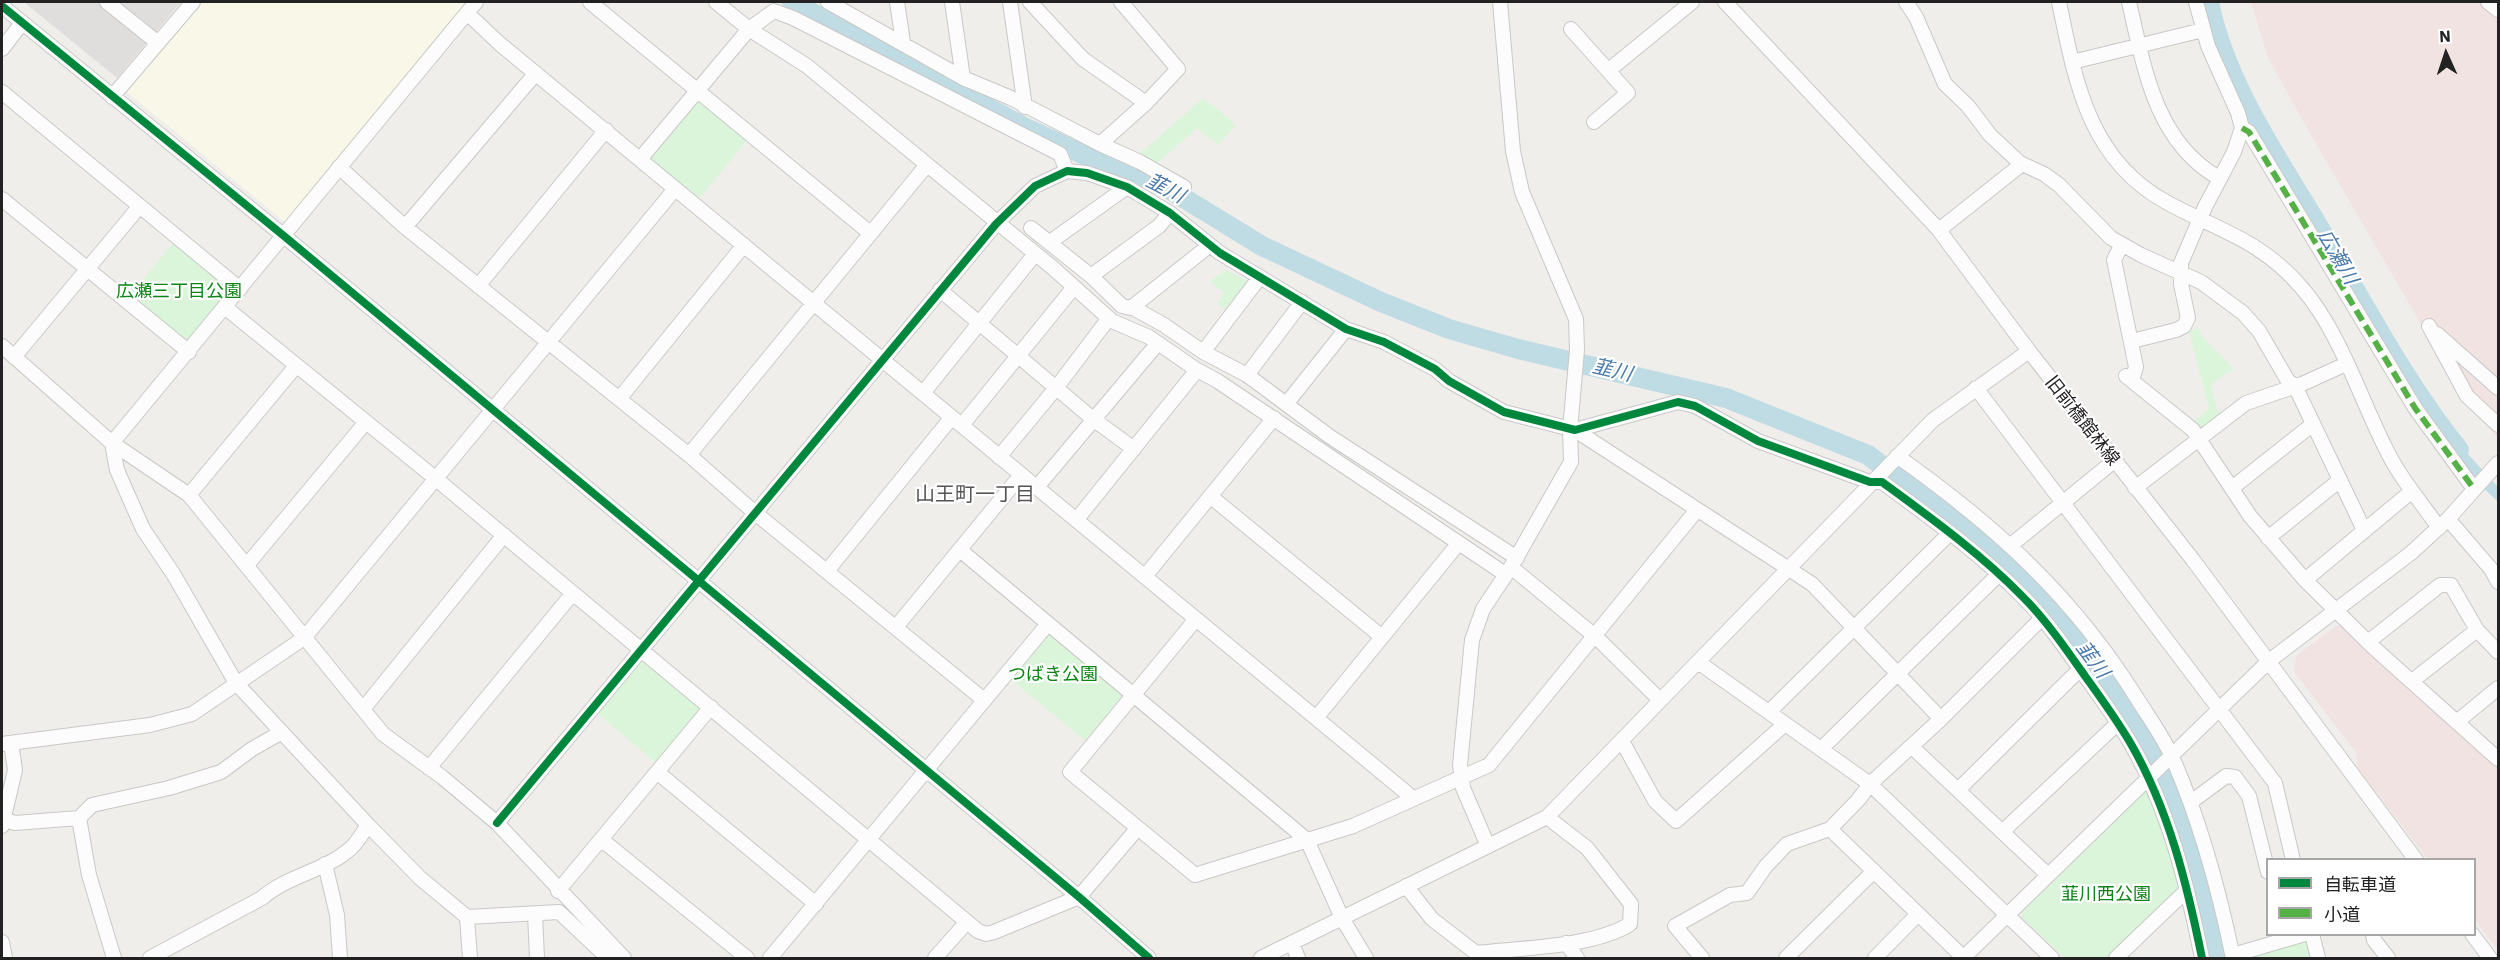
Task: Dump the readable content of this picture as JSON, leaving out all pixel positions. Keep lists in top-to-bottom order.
{
  "streets": {
    "street": ["旧前橋館林線"]
  },
  "districts": ["山王町一丁目"],
  "water": ["韮川", "広瀬川"],
  "parks": ["広瀬三丁目公園", "つばき公園", "韮川西公園"],
  "legend": ["自転車道", "小道"],
  "north": "top"
}
